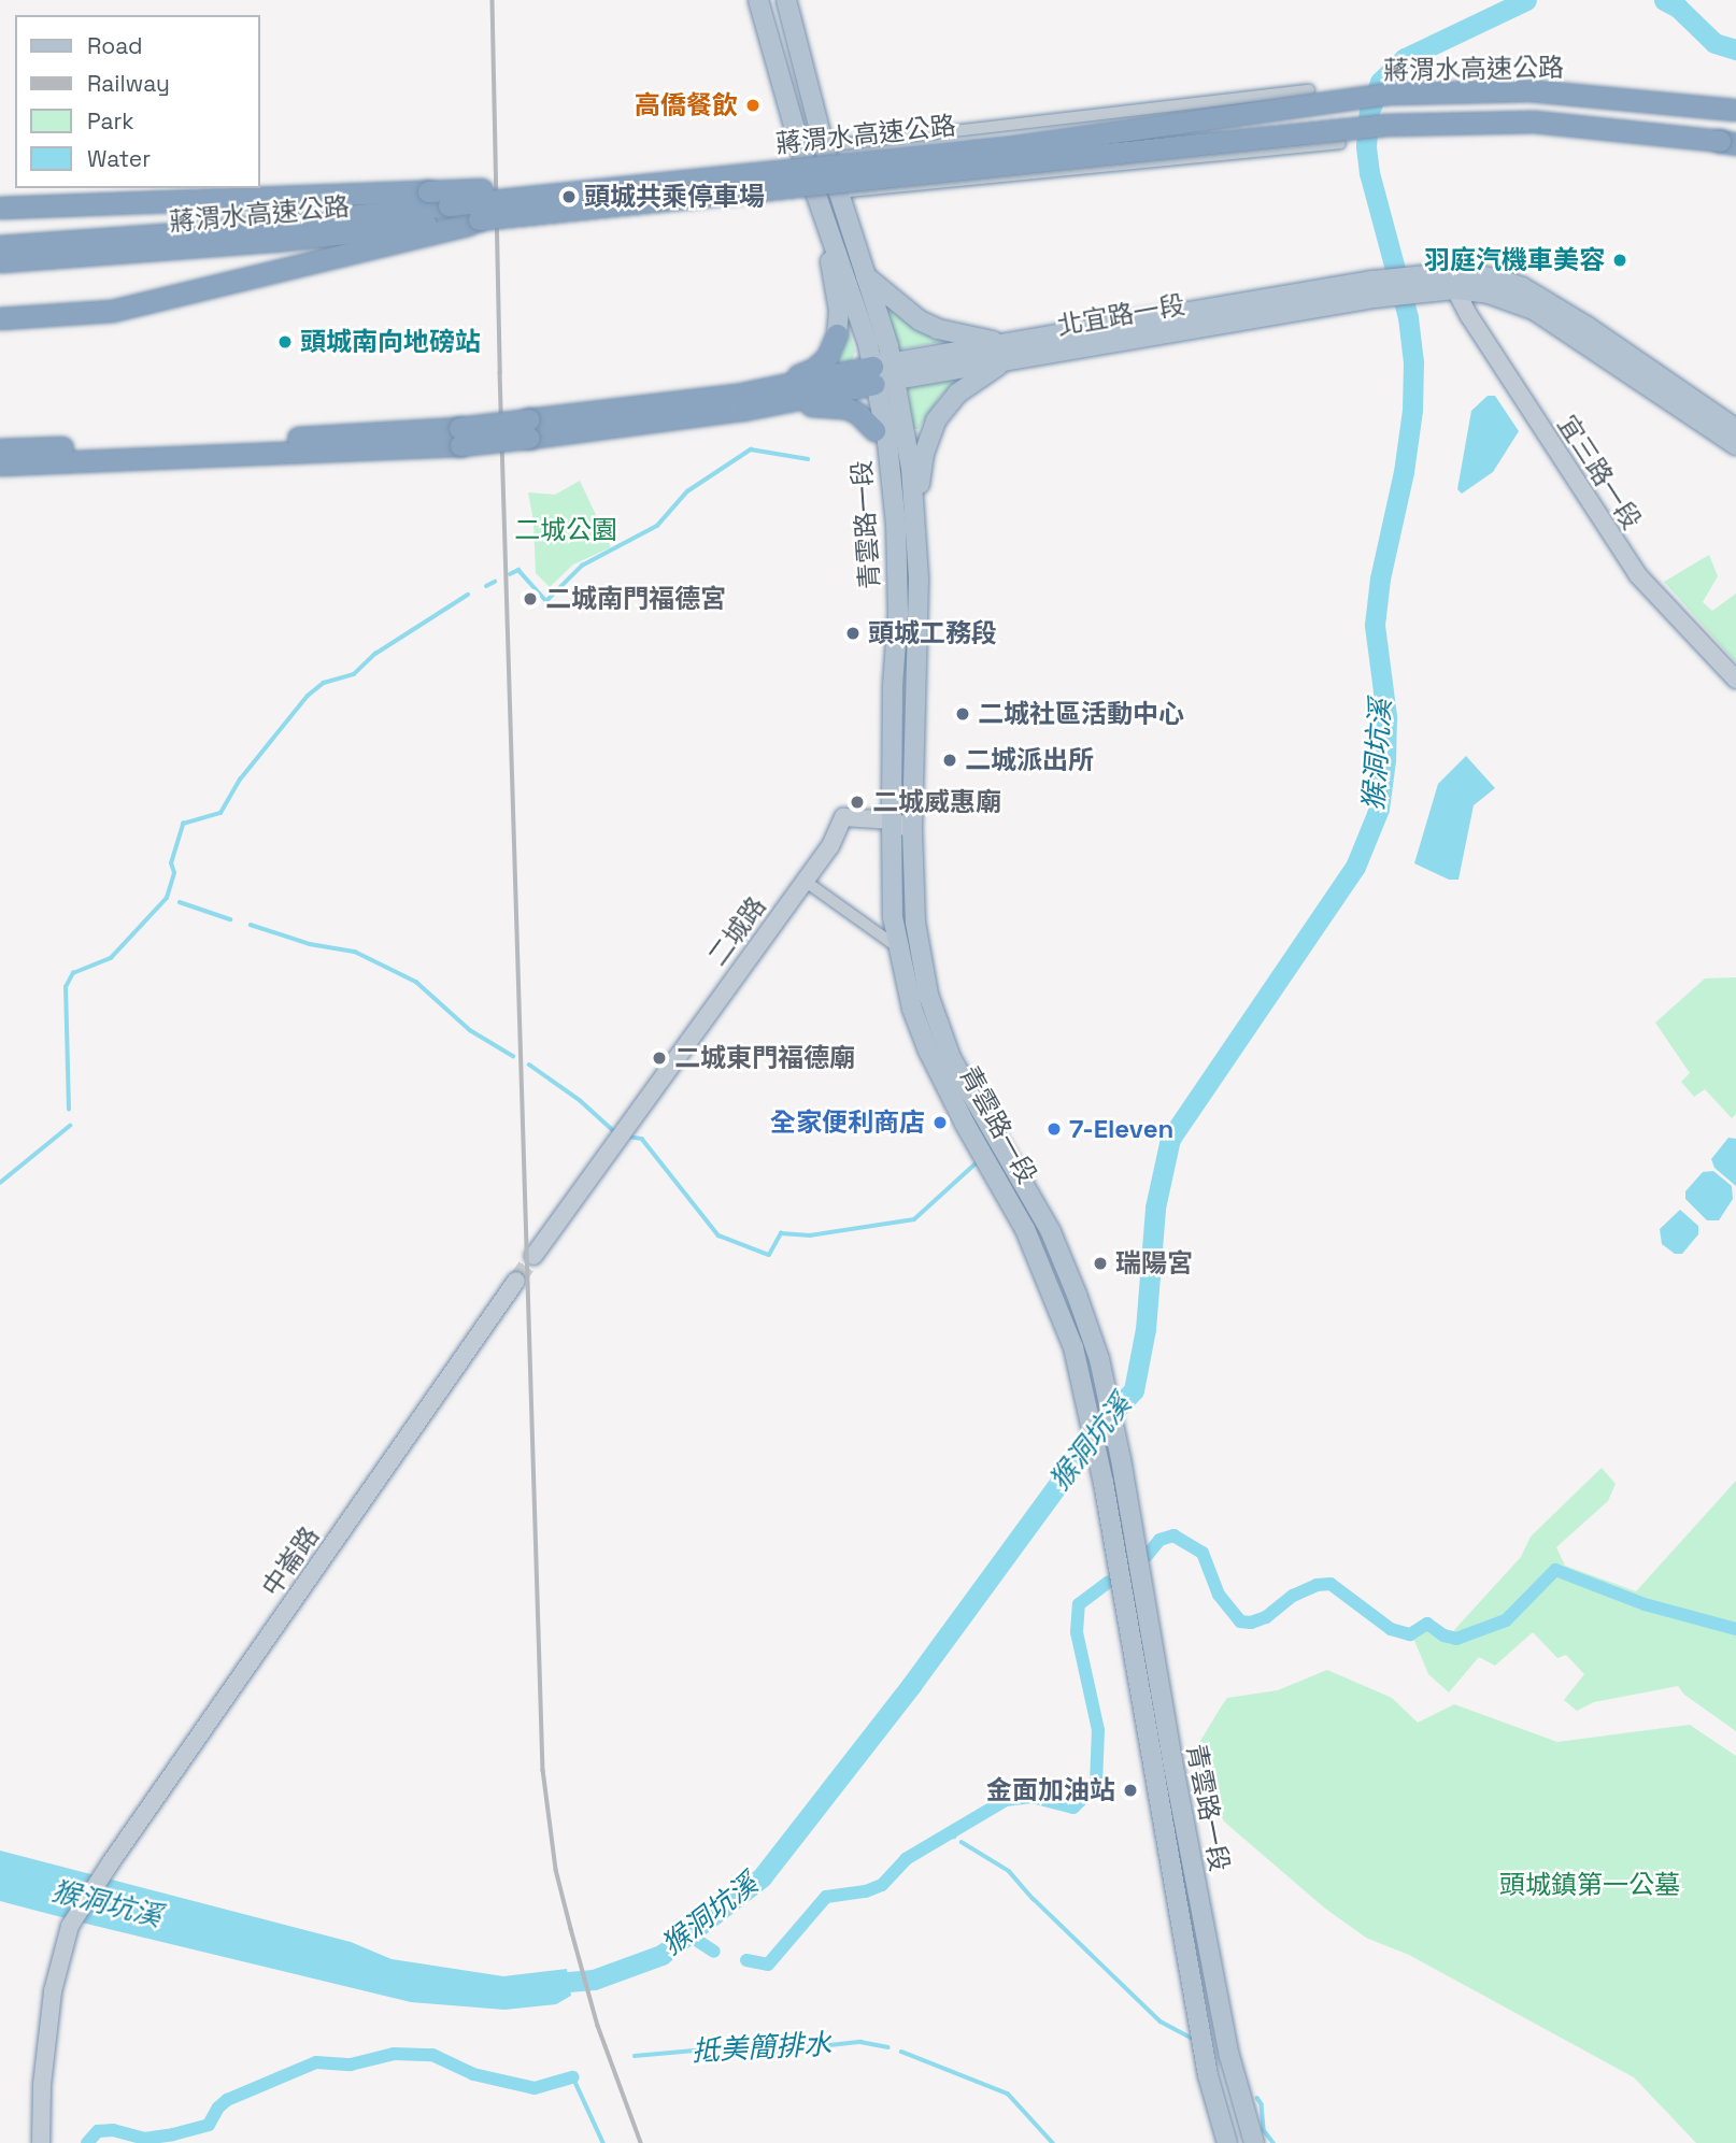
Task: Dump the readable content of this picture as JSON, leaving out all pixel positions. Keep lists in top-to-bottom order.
{
  "streets": {
    "highway": ["蔣渭水高速公路"],
    "main road": ["北宜路一段", "青雲路一段"],
    "street": ["宜三路一段", "二城路", "中崙路"]
  },
  "crossings": [
    ["北宜路一段", "青雲路一段"],
    ["青雲路一段", "二城路"]
  ],
  "water": ["猴洞坑溪", "抵美簡排水"],
  "parks": ["二城公園", "頭城鎮第一公墓"],
  "places": [
    "高僑餐飲",
    "頭城共乘停車場",
    "羽庭汽機車美容",
    "頭城南向地磅站",
    "二城南門福德宮",
    "頭城工務段",
    "二城社區活動中心",
    "二城派出所",
    "二城威惠廟",
    "二城東門福德廟",
    "全家便利商店",
    "7-Eleven",
    "瑞陽宮",
    "金面加油站"
  ],
  "legend": [
    "Road",
    "Railway",
    "Park",
    "Water"
  ]
}
